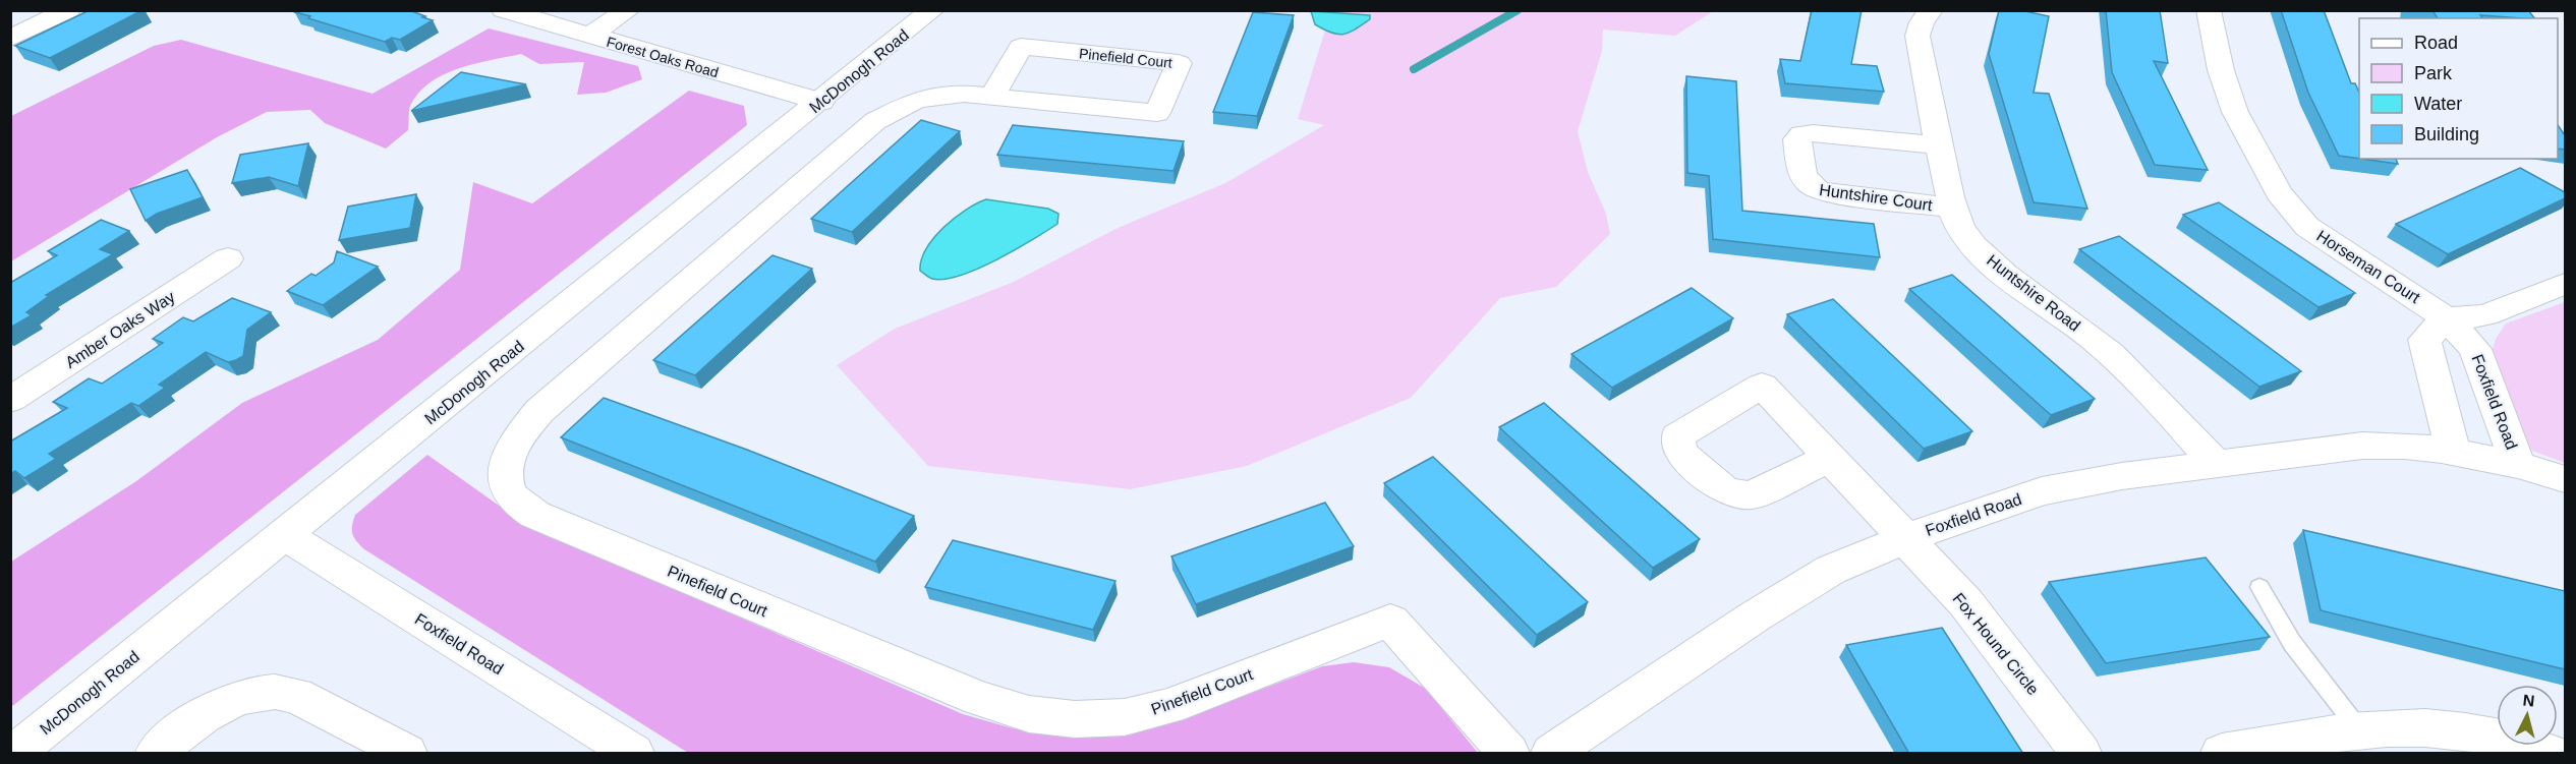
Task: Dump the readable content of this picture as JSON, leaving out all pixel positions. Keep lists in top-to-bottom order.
{
  "streets": {
    "street": [
      "Forest Oaks Road",
      "Pinefield Court",
      "McDonogh Road",
      "Huntshire Court",
      "Horseman Court",
      "Huntshire Road",
      "Amber Oaks Way",
      "Foxfield Road",
      "Fox Hound Circle"
    ]
  },
  "crossings": [
    ["Forest Oaks Road", "McDonogh Road"],
    ["McDonogh Road", "Foxfield Road"],
    ["Huntshire Court", "Huntshire Road"],
    ["Horseman Court", "Foxfield Road"],
    ["Huntshire Road", "Foxfield Road"],
    ["Foxfield Road", "Fox Hound Circle"]
  ],
  "legend": [
    "Road",
    "Park",
    "Water",
    "Building"
  ],
  "north": "top"
}
